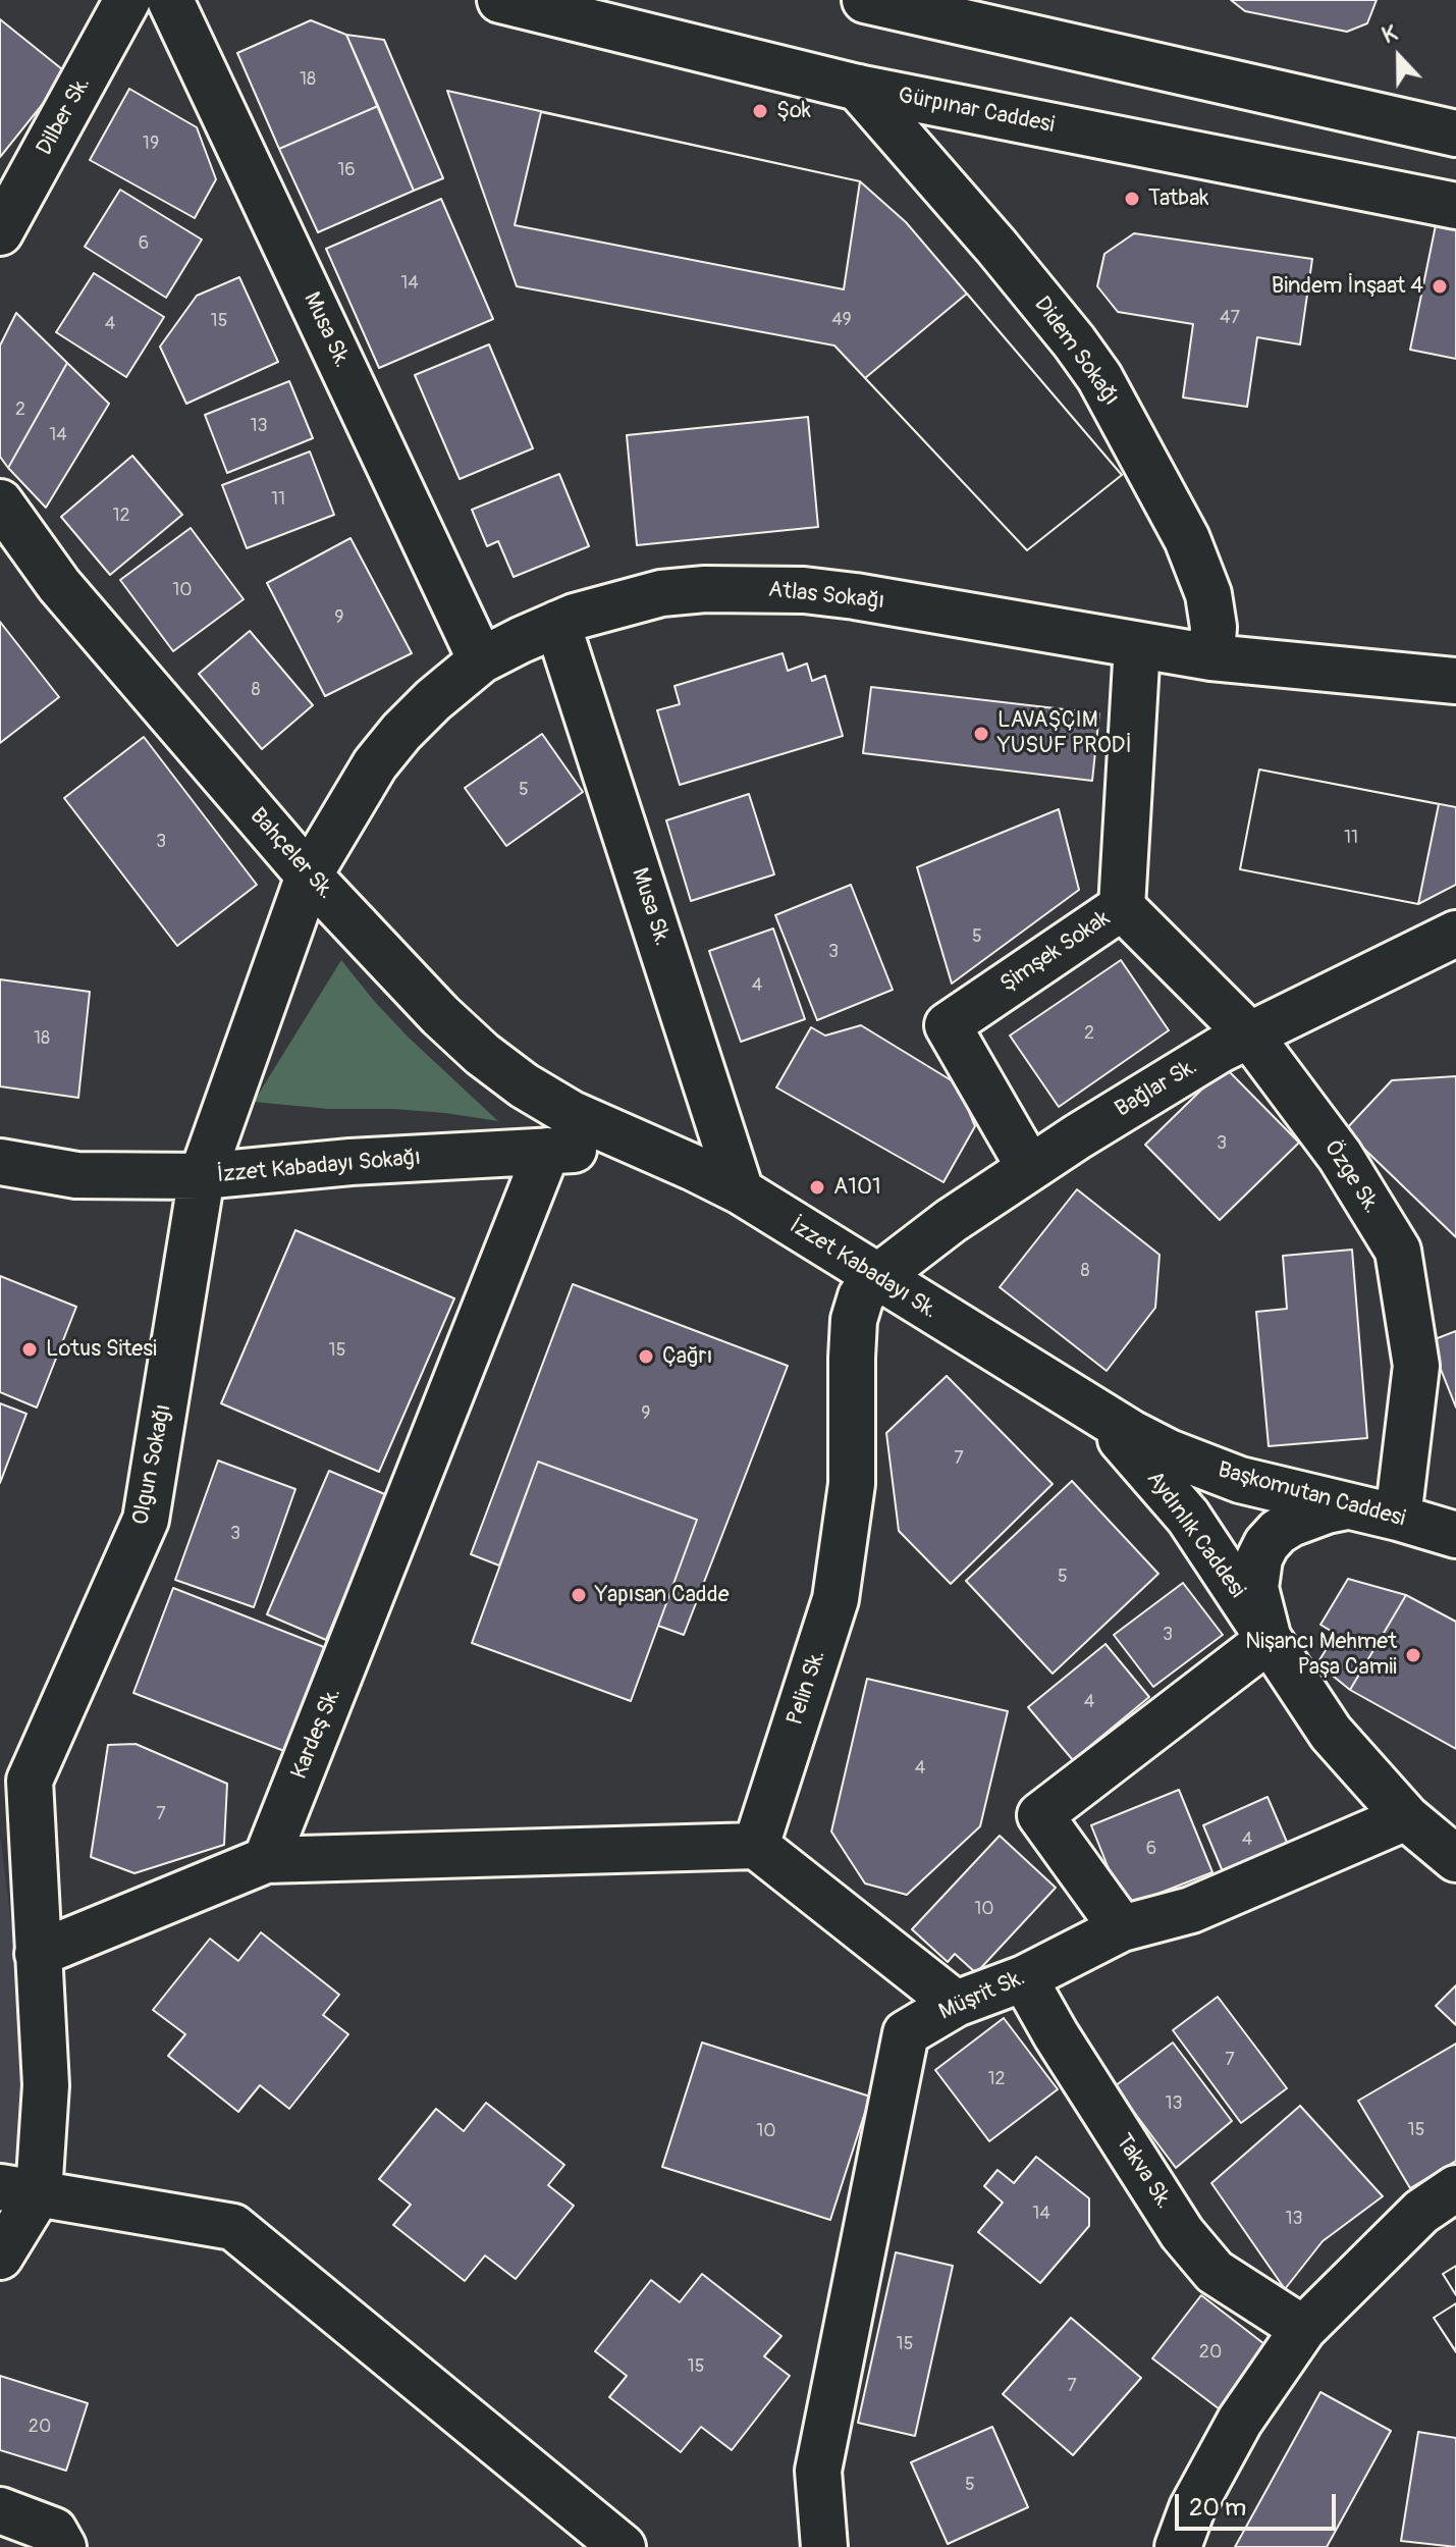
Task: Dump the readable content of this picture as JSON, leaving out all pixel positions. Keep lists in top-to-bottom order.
{
  "streets": {
    "street": [
      "Gürpınar Caddesi",
      "Dilber Sk.",
      "Musa Sk.",
      "Didem Sokağı",
      "Atlas Sokağı",
      "Bahçeler Sk.",
      "Şimşek Sokak",
      "Bağlar Sk.",
      "İzzet Kabadayı Sokağı",
      "Özge Sk.",
      "İzzet Kabadayı Sk.",
      "Olgun Sokağı",
      "Başkomutan Caddesi",
      "Aydınlık Caddesi",
      "Pelin Sk.",
      "Kardeş Sk.",
      "Müşrit Sk.",
      "Takva Sk."
    ]
  },
  "crossings": [
    ["Gürpınar Caddesi", "Didem Sokağı"],
    ["Musa Sk.", "Atlas Sokağı"],
    ["Musa Sk.", "İzzet Kabadayı Sk."],
    ["Didem Sokağı", "Atlas Sokağı"],
    ["Atlas Sokağı", "Bahçeler Sk."],
    ["Atlas Sokağı", "Şimşek Sokak"],
    ["Atlas Sokağı", "Olgun Sokağı"],
    ["Bahçeler Sk.", "İzzet Kabadayı Sokağı"],
    ["Bahçeler Sk.", "İzzet Kabadayı Sk."],
    ["Bahçeler Sk.", "Olgun Sokağı"],
    ["Şimşek Sokak", "Bağlar Sk."],
    ["Şimşek Sokak", "Özge Sk."],
    ["Bağlar Sk.", "Özge Sk."],
    ["Bağlar Sk.", "İzzet Kabadayı Sk."],
    ["Bağlar Sk.", "Pelin Sk."],
    ["İzzet Kabadayı Sokağı", "İzzet Kabadayı Sk."],
    ["İzzet Kabadayı Sokağı", "Olgun Sokağı"],
    ["İzzet Kabadayı Sokağı", "Kardeş Sk."],
    ["Özge Sk.", "Başkomutan Caddesi"],
    ["İzzet Kabadayı Sk.", "Başkomutan Caddesi"],
    ["İzzet Kabadayı Sk.", "Aydınlık Caddesi"],
    ["İzzet Kabadayı Sk.", "Pelin Sk."],
    ["Başkomutan Caddesi", "Aydınlık Caddesi"],
    ["Aydınlık Caddesi", "Müşrit Sk."],
    ["Müşrit Sk.", "Takva Sk."]
  ],
  "places": [
    "Şok",
    "Tatbak",
    "Bindem İnşaat 4",
    "LAVAŞÇIM YUSUF PRODİ",
    "A101",
    "Lotus Sitesi",
    "Çağrı",
    "Yapısan Cadde",
    "Nişancı Mehmet Paşa Camii"
  ],
  "house_numbers": [
    "18",
    "19",
    "16",
    "6",
    "14",
    "47",
    "49",
    "15",
    "4",
    "2",
    "13",
    "14",
    "11",
    "12",
    "10",
    "9",
    "8",
    "5",
    "11",
    "3",
    "5",
    "3",
    "4",
    "2",
    "18",
    "3",
    "8",
    "15",
    "9",
    "7",
    "3",
    "5",
    "3",
    "4",
    "4",
    "7",
    "4",
    "6",
    "10",
    "7",
    "12",
    "13",
    "15",
    "10",
    "14",
    "13",
    "15",
    "20",
    "15",
    "7",
    "20",
    "5"
  ],
  "scale_bar": "20 m",
  "north": "top"
}
